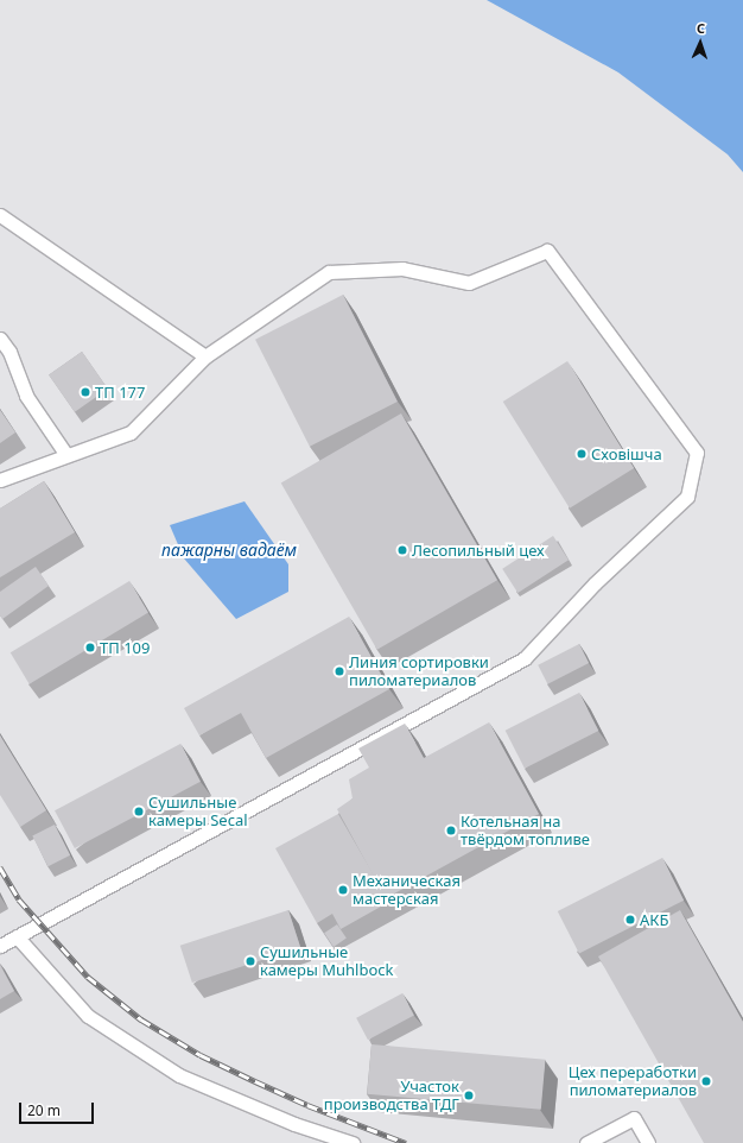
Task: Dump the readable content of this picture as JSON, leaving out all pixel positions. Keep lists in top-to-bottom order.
{
  "water": ["пажарны вадаём"],
  "places": [
    "ТП 177",
    "Сховішча",
    "Лесопильный цех",
    "ТП 109",
    "Линия сортировки пиломатериалов",
    "Сушильные камеры Secal",
    "Котельная на твёрдом топливе",
    "Механическая мастерская",
    "АКБ",
    "Cушильные камеры Muhlbock",
    "Цех переработки пиломатериалов",
    "Участок производства ТДГ"
  ],
  "scale_bar": "20 m",
  "north": "top"
}
